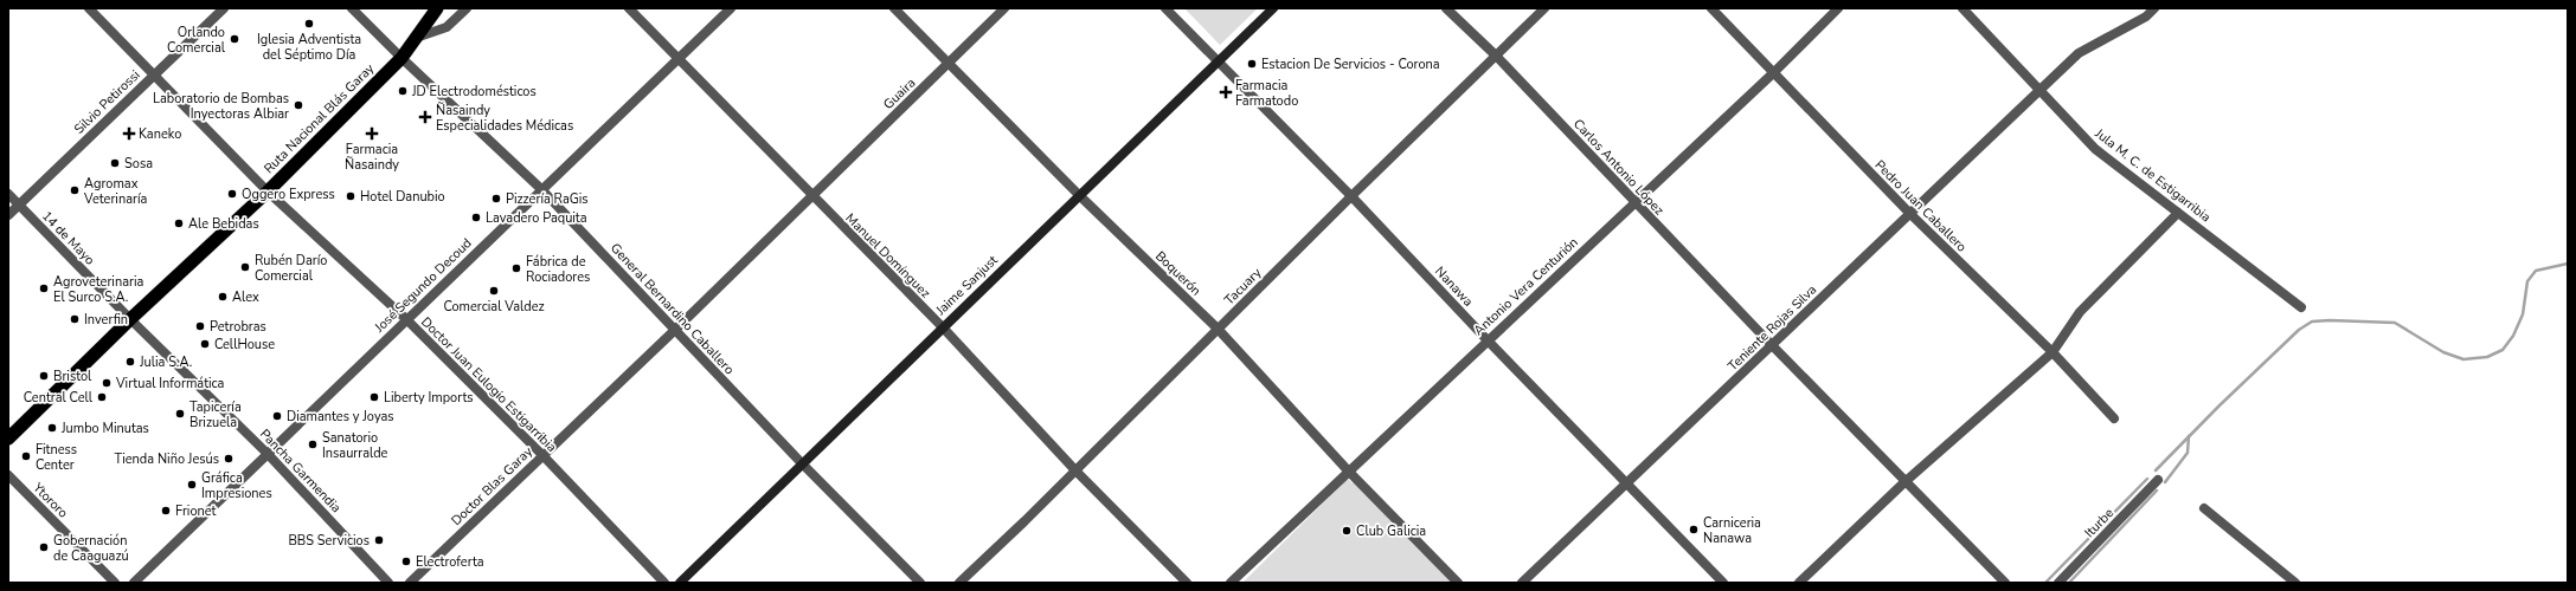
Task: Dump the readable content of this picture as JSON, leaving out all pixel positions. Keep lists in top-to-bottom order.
{
  "streets": {
    "highway": ["Ruta Nacional Blás Garay"],
    "main road": ["Jaime Sanjust"],
    "street": [
      "Guaira",
      "Silvio Petirossi",
      "Carlos Antonio López",
      "Jula M. C. de Estigarribia",
      "Pedro Juan Caballero",
      "14 de Mayo",
      "Manuel Domínguez",
      "Boquerón",
      "José Segundo Decoud",
      "Tacuary",
      "Nanawa",
      "Antonio Vera Centurión",
      "General Bernardino Caballero",
      "Teniente Rojas Silva",
      "Doctor Juan Eulogio Estigarribia",
      "Pancha Garmendia",
      "Doctor Blas Garay",
      "Ytororo",
      "Iturbe"
    ]
  },
  "crossings": [
    ["Guaira", "Manuel Domínguez"],
    ["Guaira", "Boquerón"],
    ["Guaira", "General Bernardino Caballero"],
    ["Guaira", "Doctor Blas Garay"],
    ["Silvio Petirossi", "14 de Mayo"],
    ["Silvio Petirossi", "Doctor Juan Eulogio Estigarribia"],
    ["Ruta Nacional Blás Garay", "14 de Mayo"],
    ["Ruta Nacional Blás Garay", "General Bernardino Caballero"],
    ["Ruta Nacional Blás Garay", "Doctor Juan Eulogio Estigarribia"],
    ["Ruta Nacional Blás Garay", "Pancha Garmendia"],
    ["Carlos Antonio López", "Tacuary"],
    ["Carlos Antonio López", "Antonio Vera Centurión"],
    ["Carlos Antonio López", "Teniente Rojas Silva"],
    ["Jula M. C. de Estigarribia", "Teniente Rojas Silva"],
    ["Pedro Juan Caballero", "Antonio Vera Centurión"],
    ["Pedro Juan Caballero", "Teniente Rojas Silva"],
    ["14 de Mayo", "Pancha Garmendia"],
    ["Manuel Domínguez", "José Segundo Decoud"],
    ["Manuel Domínguez", "Jaime Sanjust"],
    ["Manuel Domínguez", "Tacuary"],
    ["Boquerón", "Jaime Sanjust"],
    ["Boquerón", "Tacuary"],
    ["Boquerón", "Antonio Vera Centurión"],
    ["José Segundo Decoud", "General Bernardino Caballero"],
    ["José Segundo Decoud", "Doctor Juan Eulogio Estigarribia"],
    ["José Segundo Decoud", "Pancha Garmendia"],
    ["Jaime Sanjust", "Nanawa"],
    ["Jaime Sanjust", "General Bernardino Caballero"],
    ["Tacuary", "Nanawa"],
    ["Nanawa", "Antonio Vera Centurión"],
    ["Nanawa", "Teniente Rojas Silva"],
    ["General Bernardino Caballero", "Doctor Blas Garay"],
    ["Doctor Juan Eulogio Estigarribia", "Doctor Blas Garay"]
  ],
  "places": {
    "other": [
      "Iglesia Adventista del Séptimo Día",
      "Orlando Comercial",
      "Estacion De Servicios - Corona",
      "JD Electrodomésticos",
      "Laboratorio de Bombas Inyectoras Albiar",
      "Sosa",
      "Agromax Veterinaría",
      "Oggero Express",
      "Hotel Danubio",
      "Pizzería RaGis",
      "Lavadero Paquita",
      "Ale Bebidas",
      "Rubén Darío Comercial",
      "Fábrica de Rociadores",
      "Agroveterinaria El Surco S.A.",
      "Comercial Valdez",
      "Alex",
      "Inverfin",
      "Petrobras",
      "CellHouse",
      "Julia S.A.",
      "Bristol",
      "Virtual Informática",
      "Central Cell",
      "Liberty Imports",
      "Tapicería Brizuela",
      "Diamantes y Joyas",
      "Jumbo Minutas",
      "Sanatorio Insaurralde",
      "Fitness Center",
      "Tienda Niño Jesús",
      "Gráfica Impresiones",
      "Frionet",
      "Carniceria Nanawa",
      "Club Galicia",
      "BBS Servicios",
      "Gobernación de Caaguazú",
      "Electroferta"
    ],
    "health": [
      "Farmacia Farmatodo",
      "Ñasaindy Especialidades Médicas",
      "Kaneko",
      "Farmacia Ñasaindy"
    ]
  }
}
